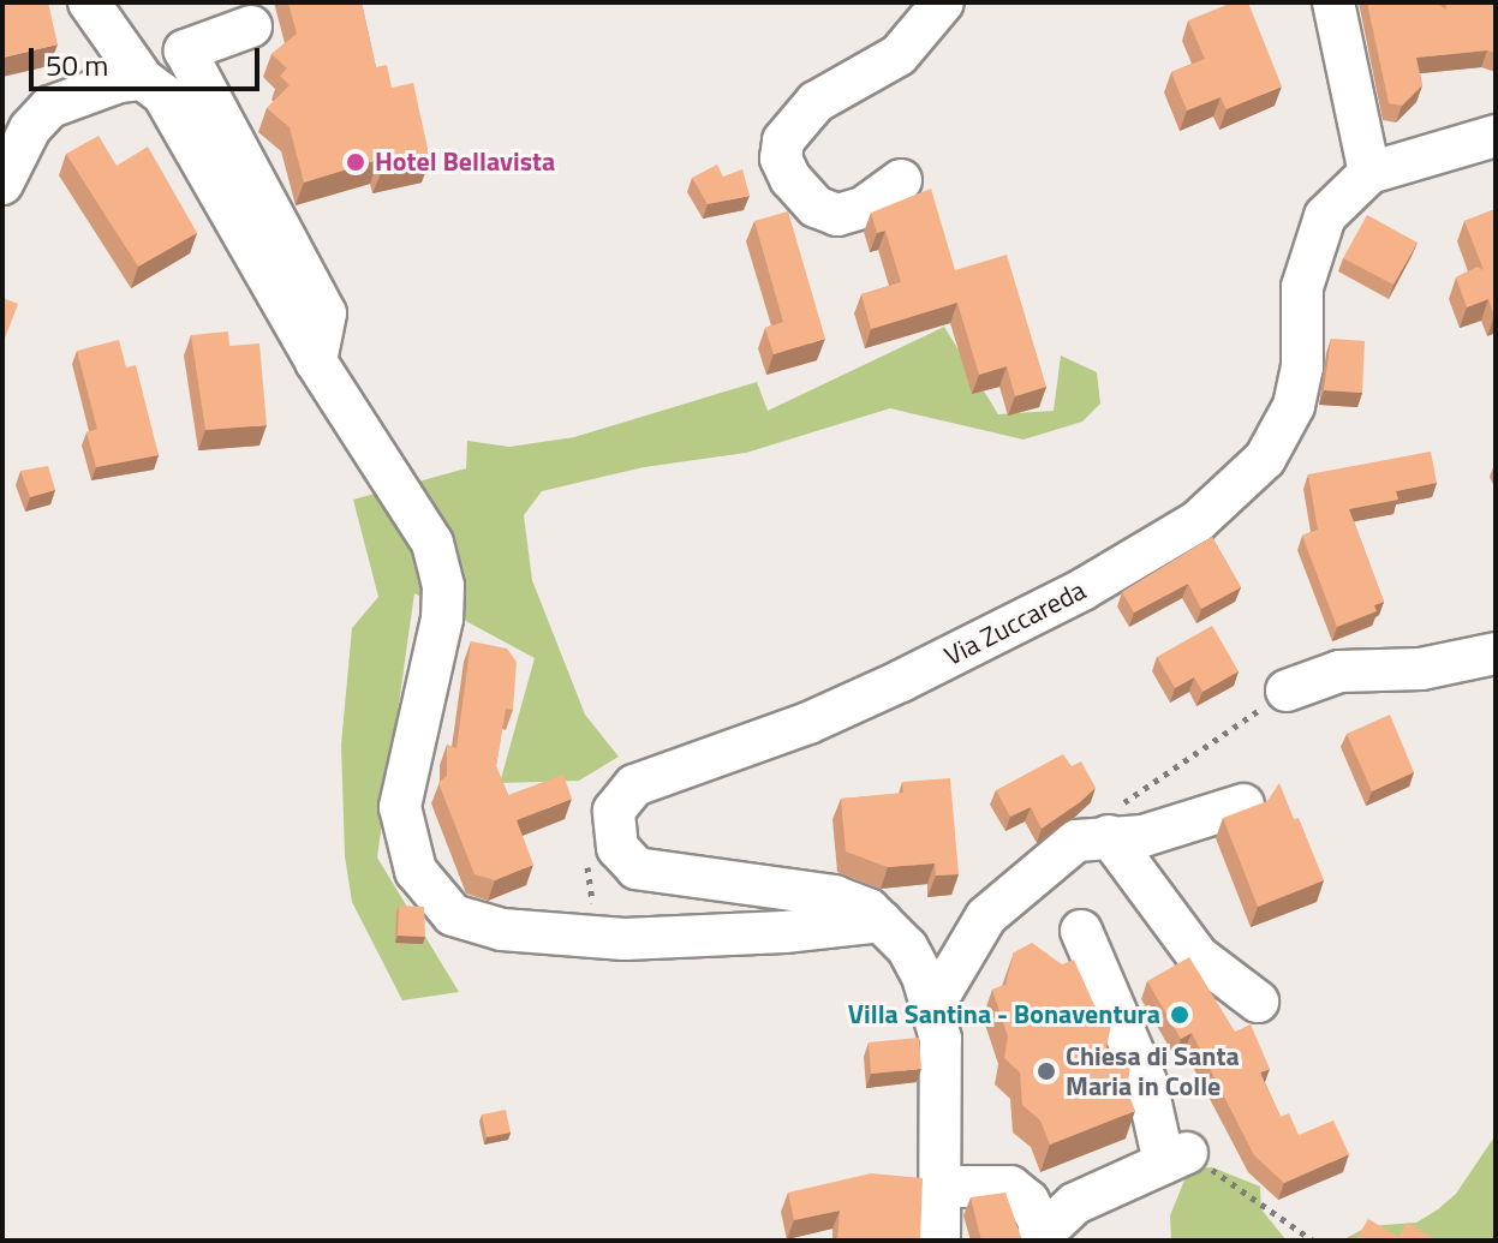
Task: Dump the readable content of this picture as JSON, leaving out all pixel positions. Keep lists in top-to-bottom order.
{
  "streets": {
    "street": ["Via Zuccareda"]
  },
  "places": ["Hotel Bellavista", "Villa Santina - Bonaventura", "Chiesa di Santa Maria in Colle"],
  "scale_bar": "50 m"
}
